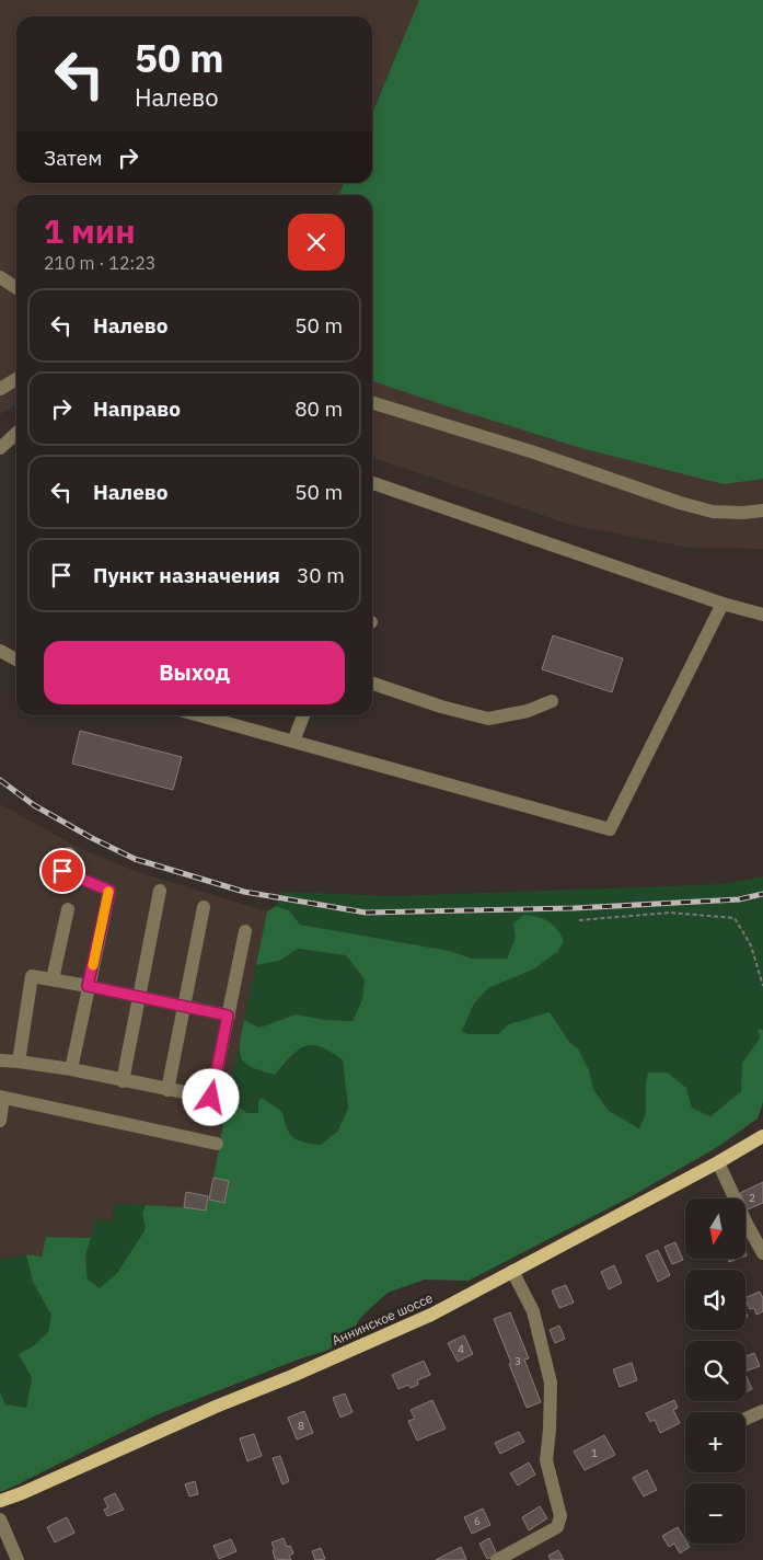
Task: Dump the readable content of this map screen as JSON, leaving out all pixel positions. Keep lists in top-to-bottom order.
{
  "streets": {
    "main road": ["Аннинское шоссе"]
  },
  "house_numbers": [
    "2",
    "4",
    "3",
    "8",
    "1",
    "6"
  ],
  "north": "bottom",
  "page": {
    "turn": ["50 m", "Налево"],
    "then": "Затем",
    "heading": ["1 мин", "210 m · 12:23"],
    "list": [
      {
        "name": "Налево",
        "value": "50 m"
      },
      {
        "name": "Направо",
        "value": "80 m"
      },
      {
        "name": "Налево",
        "value": "50 m"
      },
      {
        "name": "Пункт назначения",
        "value": "30 m"
      }
    ],
    "buttons": "Выход",
    "map_buttons": ["+", "−"]
  }
}
